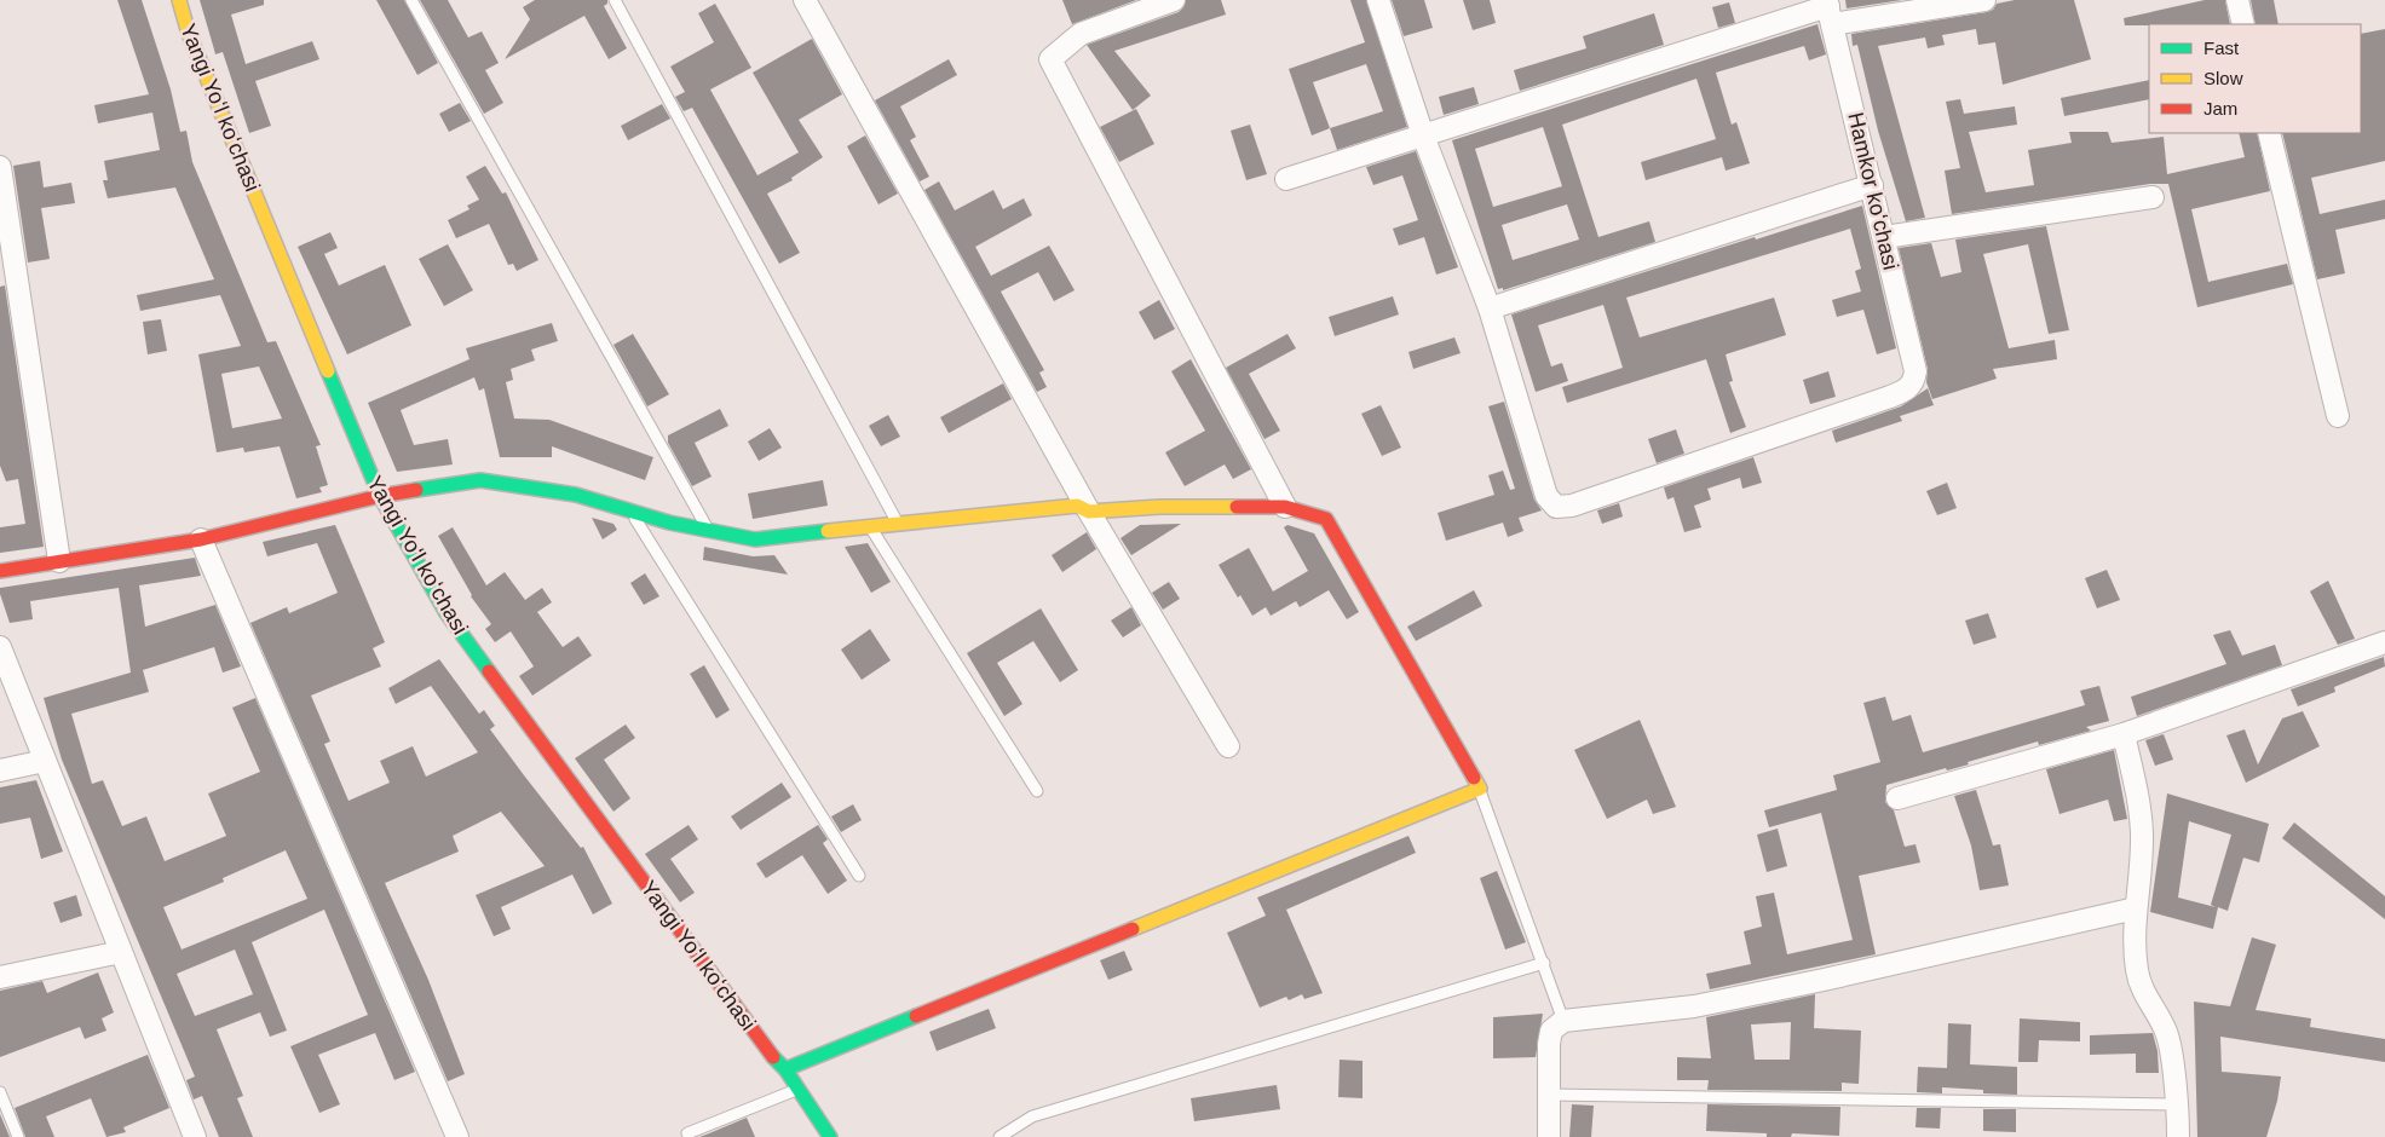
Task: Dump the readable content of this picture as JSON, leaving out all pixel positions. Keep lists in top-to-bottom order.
{
  "streets": {
    "street": ["Yangi Yoʻl koʻchasi", "Hamkor koʻchasi"]
  },
  "legend": ["Fast", "Slow", "Jam"]
}
